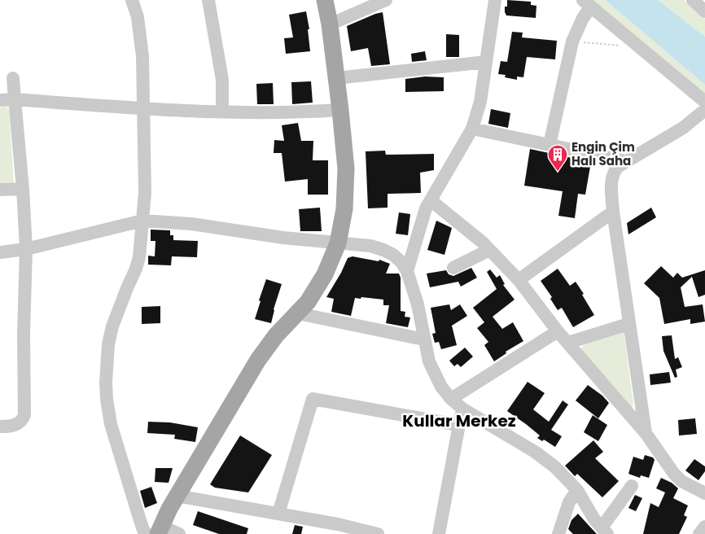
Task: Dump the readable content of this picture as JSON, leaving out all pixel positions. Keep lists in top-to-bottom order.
{
  "districts": ["Kullar Merkez"],
  "places": {
    "building": ["Engin Çim Halı Saha"]
  }
}
